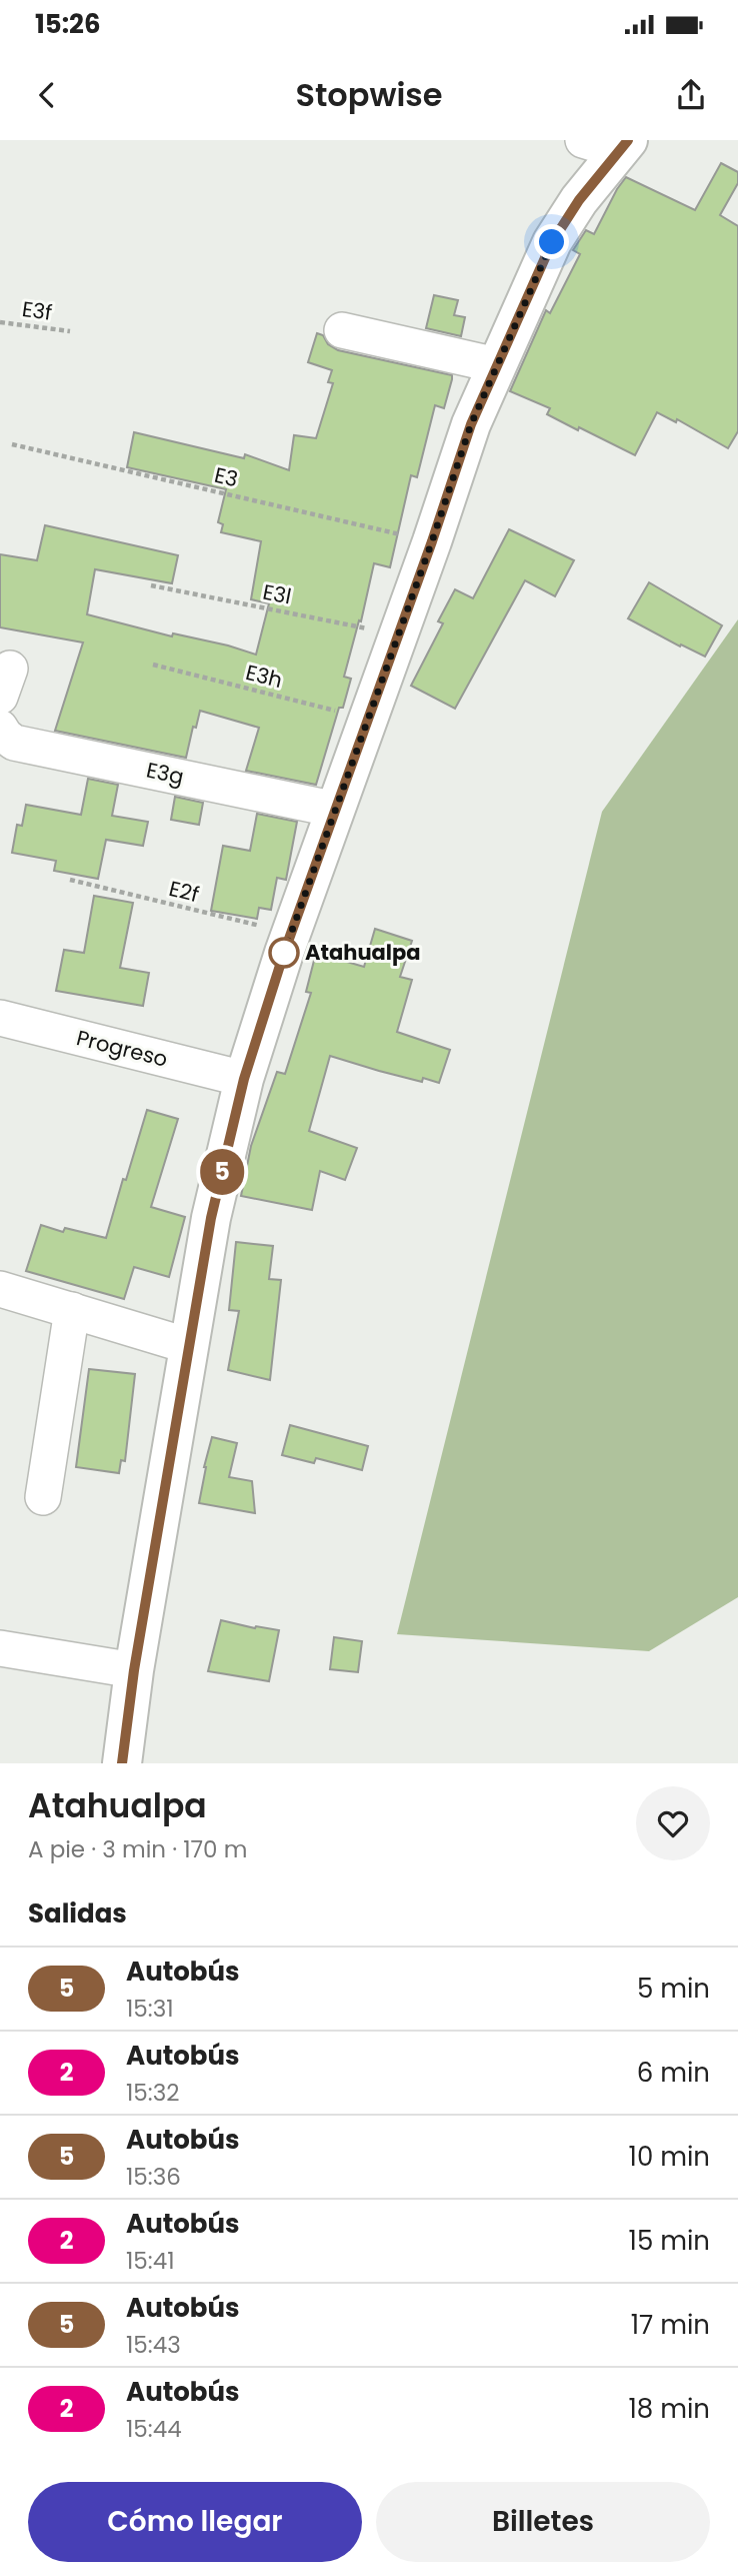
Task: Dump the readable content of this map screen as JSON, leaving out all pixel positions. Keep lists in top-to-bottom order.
{
  "streets": {
    "street": ["E3g", "Progreso"],
    "path": [
      "E3f",
      "E3",
      "E3l",
      "E3h",
      "E2f"
    ]
  },
  "places": ["Atahualpa"],
  "lines": ["bus line 5"],
  "page": {
    "status": "15:26",
    "header": "Stopwise",
    "on_map": "5",
    "heading": [
      ["Atahualpa", "A pie · 3 min · 170 m"],
      "Salidas"
    ],
    "list": [
      {
        "mark": "5",
        "name": "Autobús",
        "note": "15:31",
        "value": "5 min"
      },
      {
        "mark": "2",
        "name": "Autobús",
        "note": "15:32",
        "value": "6 min"
      },
      {
        "mark": "5",
        "name": "Autobús",
        "note": "15:36",
        "value": "10 min"
      },
      {
        "mark": "2",
        "name": "Autobús",
        "note": "15:41",
        "value": "15 min"
      },
      {
        "mark": "5",
        "name": "Autobús",
        "note": "15:43",
        "value": "17 min"
      },
      {
        "mark": "2",
        "name": "Autobús",
        "note": "15:44",
        "value": "18 min"
      }
    ],
    "buttons": ["Cómo llegar", "Billetes"]
  }
}
